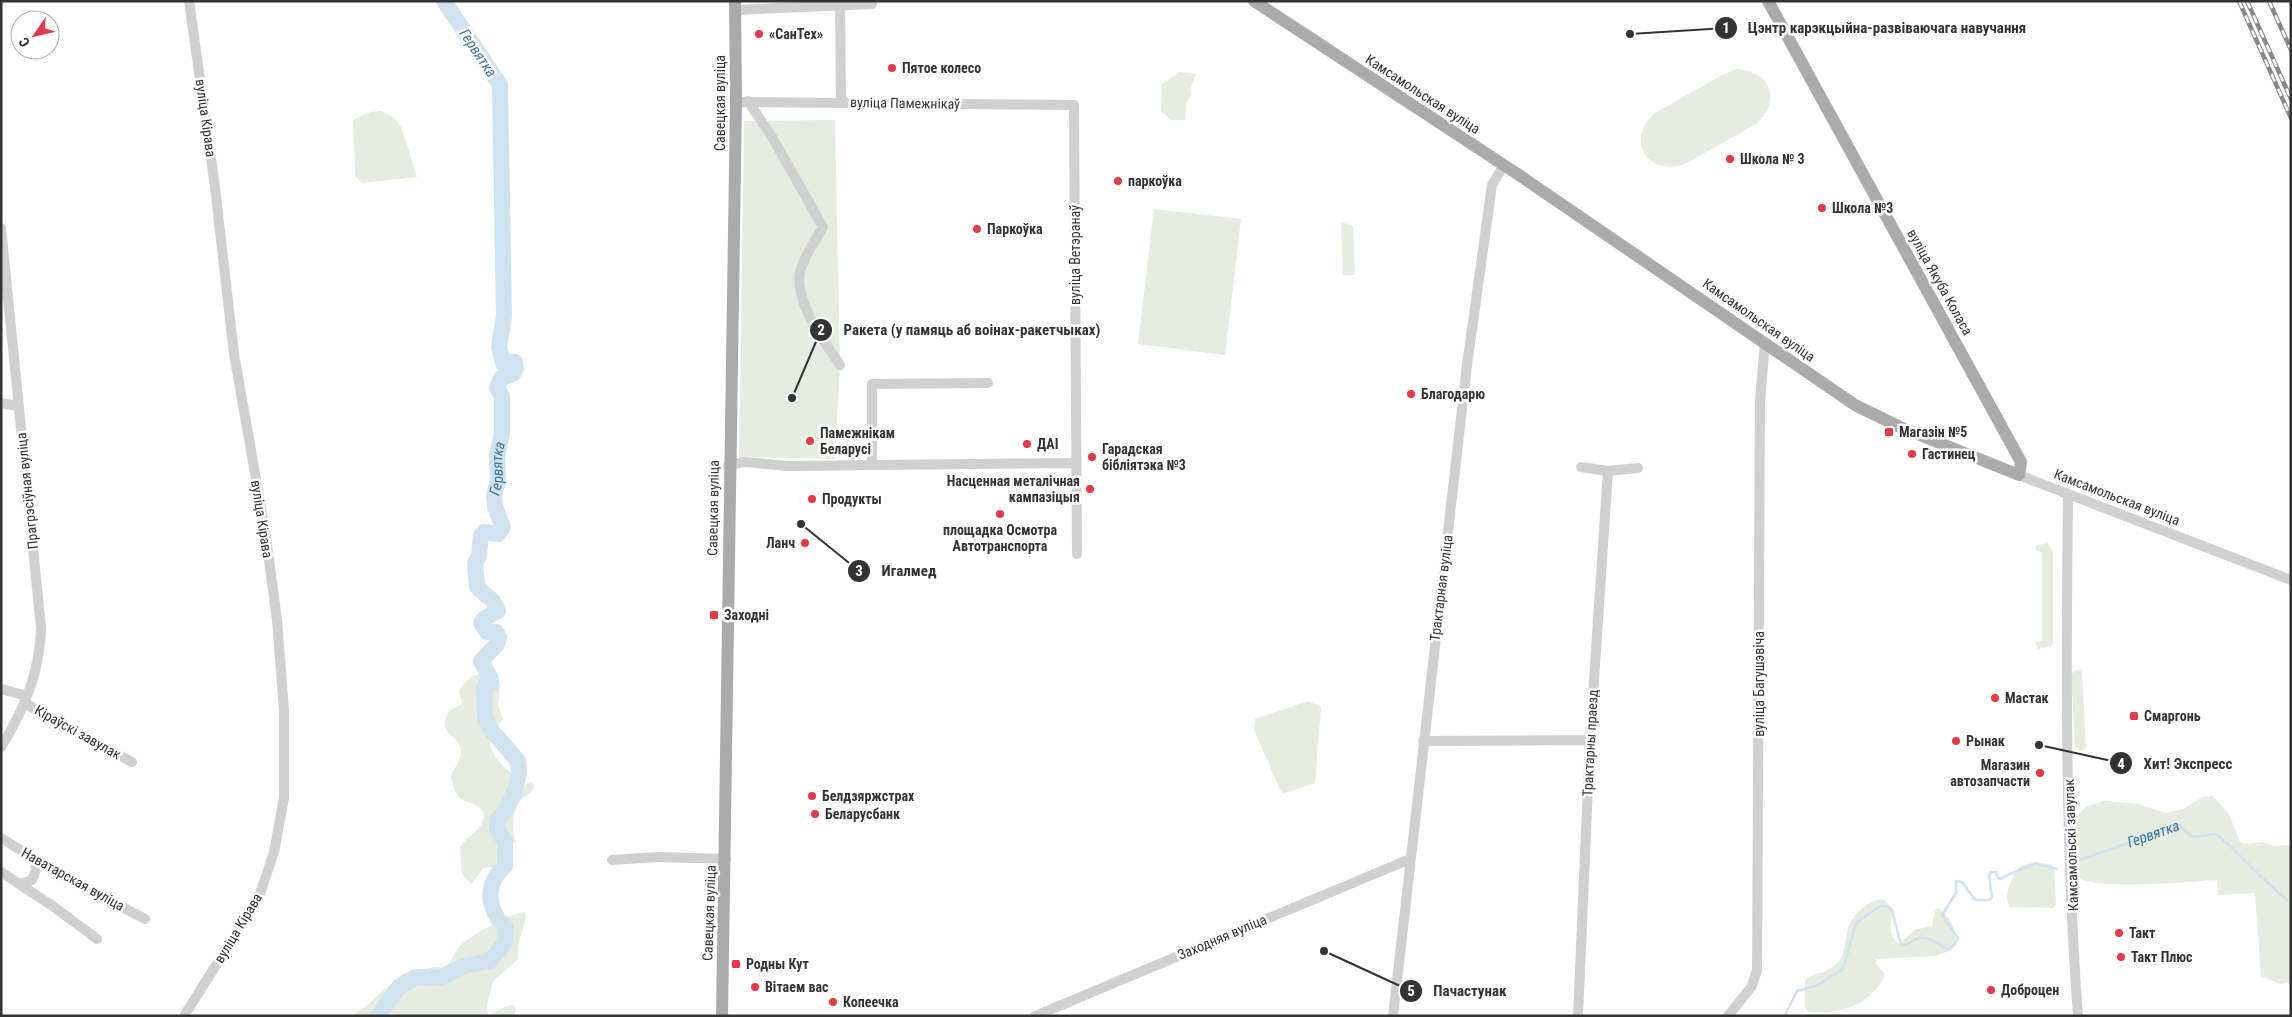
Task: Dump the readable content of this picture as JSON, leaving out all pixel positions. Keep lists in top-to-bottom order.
{
  "streets": {
    "main road": ["Камсамольская вуліца", "Савецкая вуліца", "вуліца Якуба Коласа"],
    "street": [
      "вуліца Памежнікаў",
      "вуліца Кірава",
      "вуліца Ветэранаў",
      "Прагрэсіўная вуліца",
      "Трактарная вуліца",
      "вуліца Багушэвіча",
      "Кіраўскі завулак",
      "Трактарны праезд",
      "Камсамольскі завулак",
      "Наватарская вуліца",
      "Заходняя вуліца"
    ]
  },
  "crossings": [
    ["Камсамольская вуліца", "вуліца Якуба Коласа"],
    ["Камсамольская вуліца", "Трактарная вуліца"],
    ["Камсамольская вуліца", "вуліца Багушэвіча"],
    ["Камсамольская вуліца", "Камсамольскі завулак"],
    ["Савецкая вуліца", "вуліца Памежнікаў"],
    ["вуліца Памежнікаў", "вуліца Ветэранаў"],
    ["Прагрэсіўная вуліца", "Кіраўскі завулак"],
    ["Трактарная вуліца", "Заходняя вуліца"]
  ],
  "water": ["Гервятка"],
  "places": {
    "other": [
      "«СанТех»",
      "Цэнтр карэкцыйна-развіваючага навучання",
      "Пятое колесо",
      "Школа № 3",
      "паркоўка",
      "Школа №3",
      "Паркоўка",
      "Благодарю",
      "Ракета (у памяць аб воінах-ракетчыках)",
      "Памежнікам Беларусі",
      "ДАІ",
      "Гастинец",
      "Гарадская бібліятэка №3",
      "Насценная металічная кампазіцыя",
      "Продукты",
      "площадка Осмотра Автотранспорта",
      "Игалмед",
      "Ланч",
      "Мастак",
      "Рынак",
      "Хит! Экспресс",
      "Магазин автозапчасти",
      "Белдзяржстрах",
      "Беларусбанк",
      "Такт",
      "Пачастунак",
      "Такт Плюс",
      "Вітаем вас",
      "Доброцен",
      "Копеечка"
    ],
    "transit": [
      "Магазін №5",
      "Заходні",
      "Смаргонь",
      "Родны Кут"
    ]
  },
  "north": "bottom left"
}
